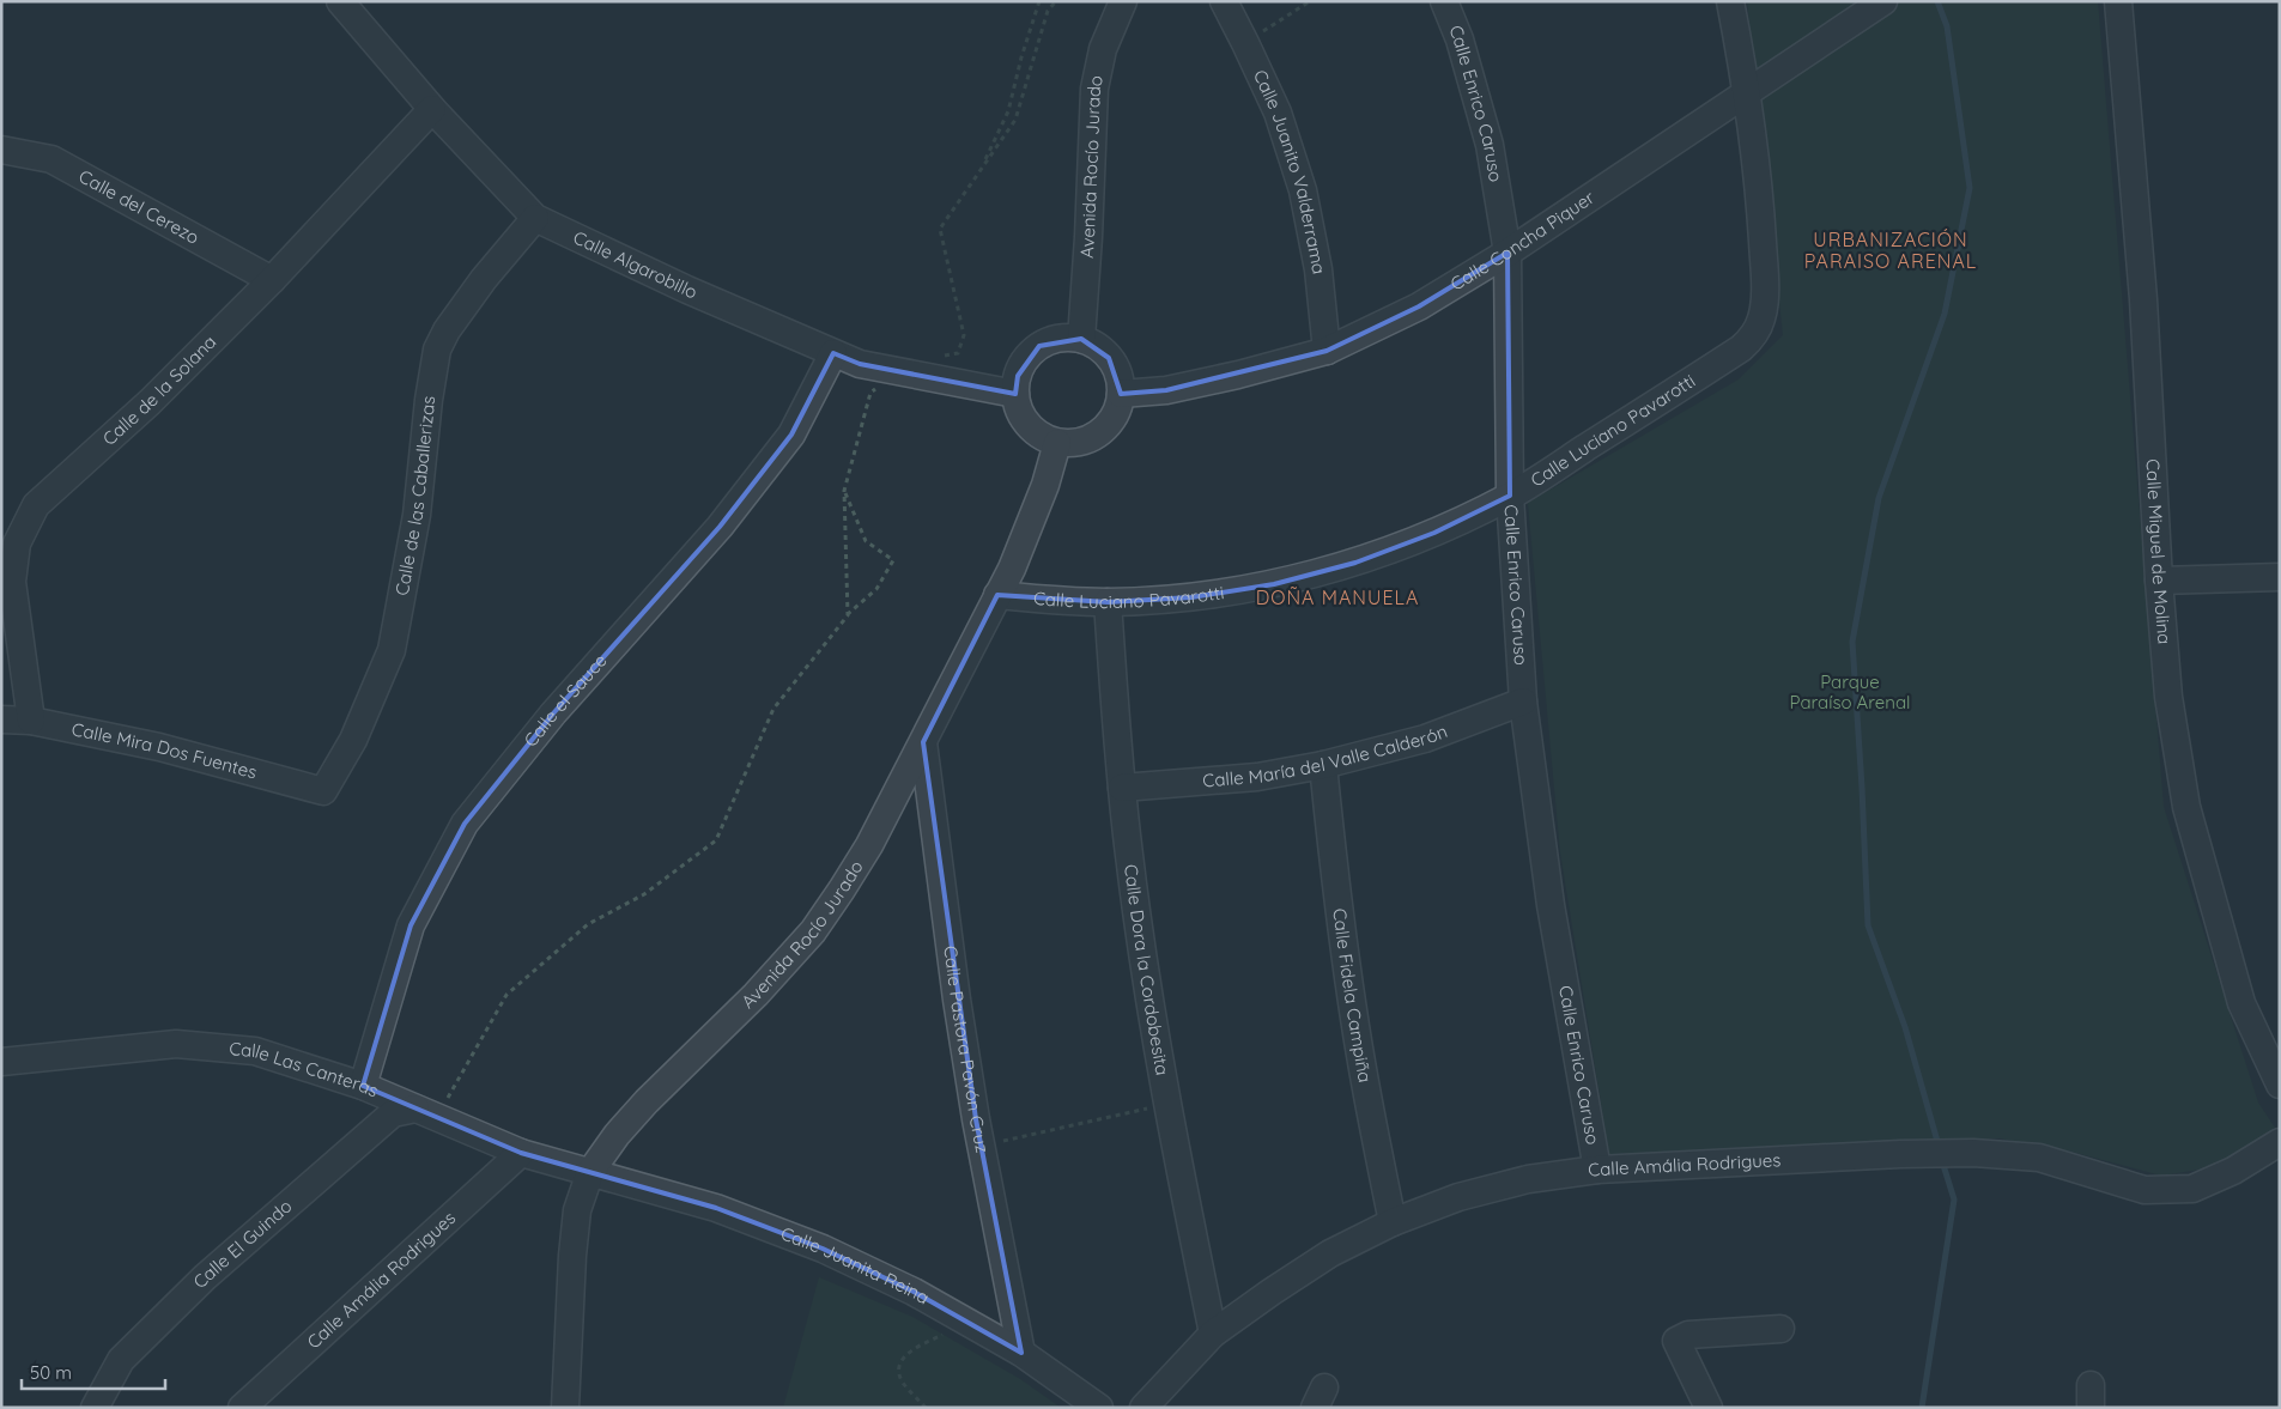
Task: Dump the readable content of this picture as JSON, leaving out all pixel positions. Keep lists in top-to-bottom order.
{
  "streets": {
    "street": [
      "Calle Enrico Caruso",
      "Avenida Rocío Jurado",
      "Calle Juanito Valderrama",
      "Calle del Cerezo",
      "Calle Concha Piquer",
      "Calle Algarobillo",
      "Calle de la Solana",
      "Calle Luciano Pavarotti",
      "Calle de las Caballerizas",
      "Calle Miguel de Molina",
      "Calle el Sauce",
      "Calle Mira Dos Fuentes",
      "Calle María del Valle Calderón",
      "Calle Dora la Cordobesita",
      "Calle Fidela Campiña",
      "Calle Pastora Pavón Cruz",
      "Calle Las Canteras",
      "Calle Amália Rodrigues",
      "Calle El Guindo",
      "Calle Juanita Reina"
    ]
  },
  "crossings": [
    ["Calle Enrico Caruso", "Calle Concha Piquer"],
    ["Calle Enrico Caruso", "Calle Luciano Pavarotti"],
    ["Calle Enrico Caruso", "Calle María del Valle Calderón"],
    ["Calle Enrico Caruso", "Calle Amália Rodrigues"],
    ["Avenida Rocío Jurado", "Calle Concha Piquer"],
    ["Avenida Rocío Jurado", "Calle Algarobillo"],
    ["Avenida Rocío Jurado", "Calle Luciano Pavarotti"],
    ["Avenida Rocío Jurado", "Calle Pastora Pavón Cruz"],
    ["Avenida Rocío Jurado", "Calle Las Canteras"],
    ["Avenida Rocío Jurado", "Calle Juanita Reina"],
    ["Calle Juanito Valderrama", "Calle Concha Piquer"],
    ["Calle del Cerezo", "Calle de la Solana"],
    ["Calle Concha Piquer", "Calle Algarobillo"],
    ["Calle Concha Piquer", "Calle Luciano Pavarotti"],
    ["Calle Algarobillo", "Calle de la Solana"],
    ["Calle Algarobillo", "Calle de las Caballerizas"],
    ["Calle Algarobillo", "Calle el Sauce"],
    ["Calle de la Solana", "Calle Mira Dos Fuentes"],
    ["Calle Luciano Pavarotti", "Calle Dora la Cordobesita"],
    ["Calle de las Caballerizas", "Calle Mira Dos Fuentes"],
    ["Calle el Sauce", "Calle Las Canteras"],
    ["Calle María del Valle Calderón", "Calle Dora la Cordobesita"],
    ["Calle María del Valle Calderón", "Calle Fidela Campiña"],
    ["Calle Dora la Cordobesita", "Calle Amália Rodrigues"],
    ["Calle Fidela Campiña", "Calle Amália Rodrigues"],
    ["Calle Pastora Pavón Cruz", "Calle Juanita Reina"],
    ["Calle Las Canteras", "Calle Amália Rodrigues"],
    ["Calle Las Canteras", "Calle El Guindo"],
    ["Calle Las Canteras", "Calle Juanita Reina"]
  ],
  "districts": ["URBANIZACIÓN PARAISO ARENAL", "DOÑA MANUELA"],
  "parks": ["Parque Paraíso Arenal"],
  "scale_bar": "50 m"
}
